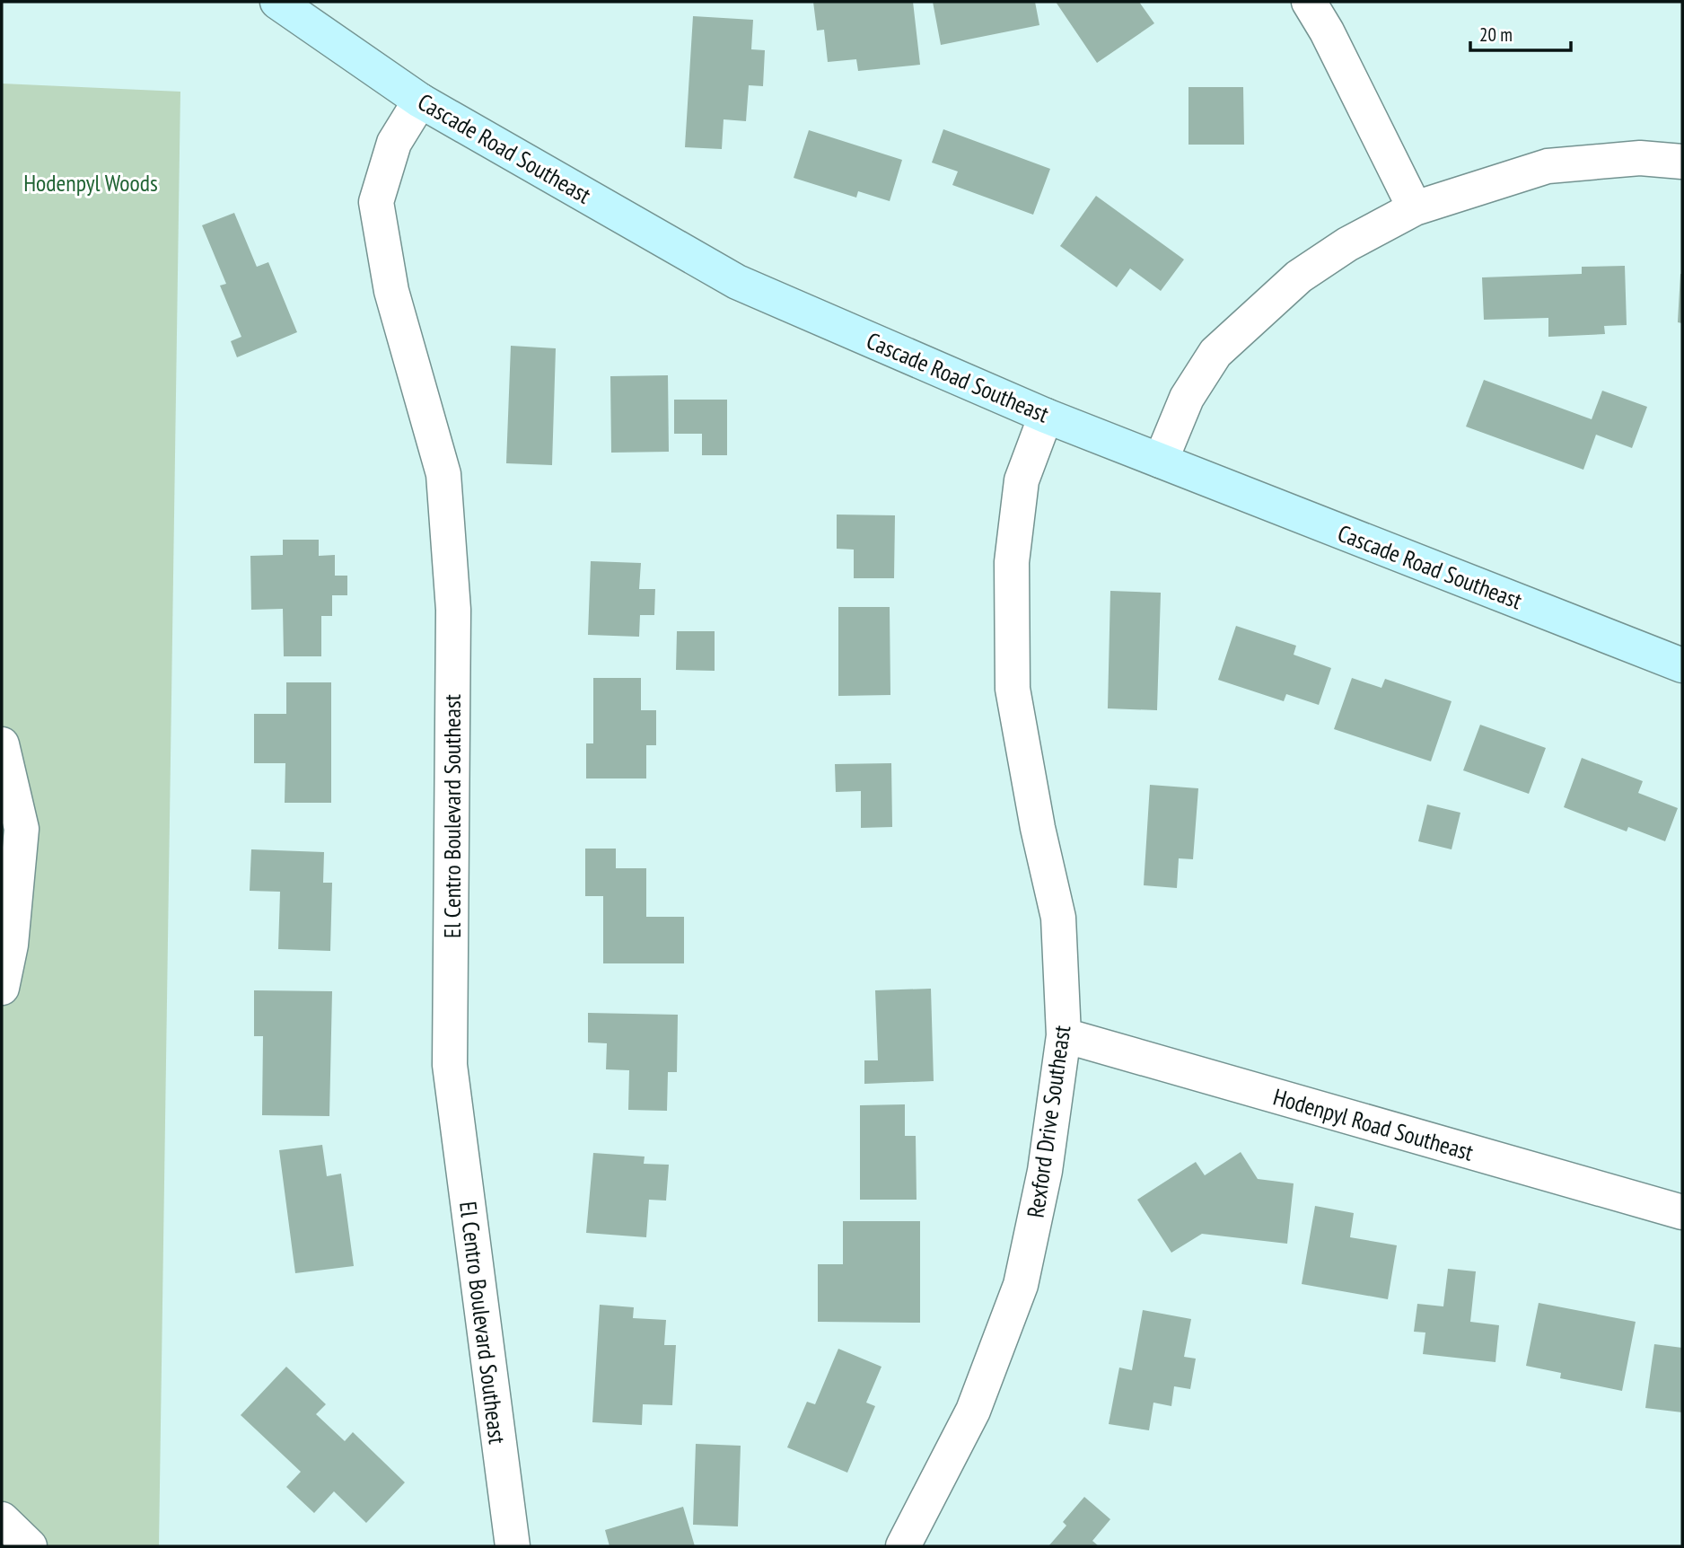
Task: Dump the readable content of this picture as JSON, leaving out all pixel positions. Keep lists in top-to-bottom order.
{
  "streets": {
    "main road": ["Cascade Road Southeast"],
    "street": ["El Centro Boulevard Southeast", "Rexford Drive Southeast", "Hodenpyl Road Southeast"]
  },
  "crossings": [
    ["Cascade Road Southeast", "El Centro Boulevard Southeast"],
    ["Cascade Road Southeast", "Rexford Drive Southeast"],
    ["Rexford Drive Southeast", "Hodenpyl Road Southeast"]
  ],
  "parks": ["Hodenpyl Woods"],
  "scale_bar": "20 m"
}
